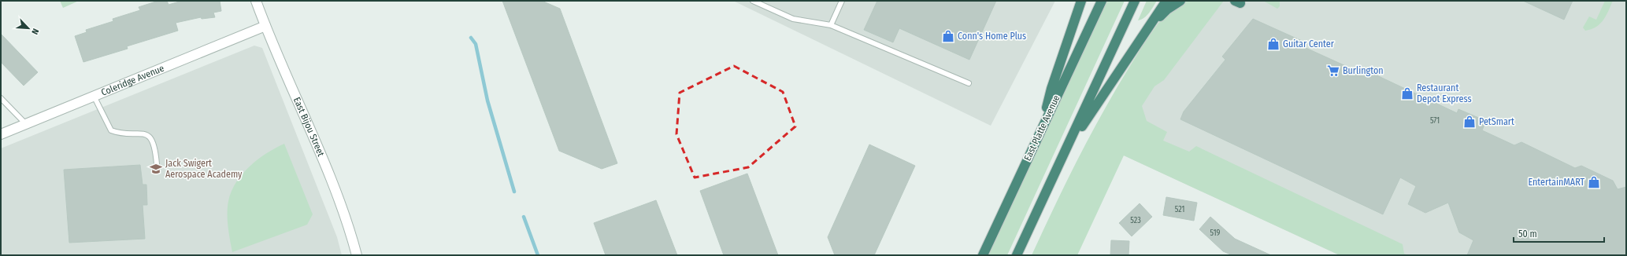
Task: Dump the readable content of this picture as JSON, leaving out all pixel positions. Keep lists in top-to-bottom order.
{
  "streets": {
    "highway": ["East Platte Avenue"],
    "street": ["Coleridge Avenue", "East Bijou Street"]
  },
  "crossings": [
    ["Coleridge Avenue", "East Bijou Street"]
  ],
  "places": {
    "shop": [
      "Conn's Home Plus",
      "Guitar Center",
      "Restaurant Depot Express",
      "PetSmart",
      "EntertainMART"
    ],
    "supermarket": ["Burlington"],
    "school or university": ["Jack Swigert Aerospace Academy"]
  },
  "house_numbers": [
    "571",
    "521",
    "523",
    "519"
  ],
  "scale_bar": "50 m",
  "north": "bottom right"
}
